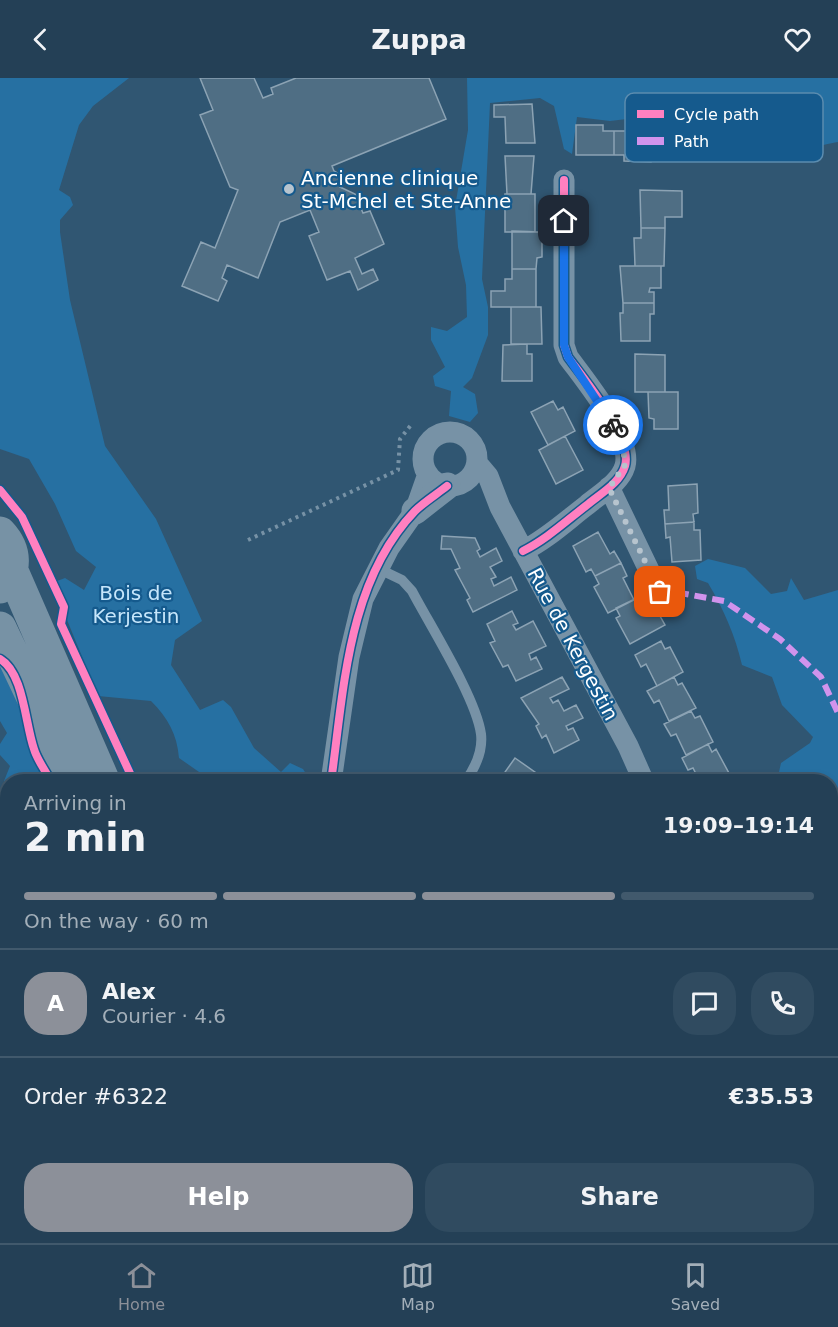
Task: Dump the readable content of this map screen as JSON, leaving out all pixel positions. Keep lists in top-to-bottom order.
{
  "streets": {
    "street": ["Rue de Kergestin"]
  },
  "parks": ["Bois de Kerjestin"],
  "places": ["Ancienne clinique St-Mchel et Ste-Anne"],
  "legend": ["Cycle path", "Path"],
  "page": {
    "header": "Zuppa",
    "heading": ["2 min", "Arriving in", "19:09–19:14"],
    "panel": [
      "Alex",
      "Courier · 4.6",
      "Order #6322",
      "€35.53"
    ],
    "bar": "On the way · 60 m",
    "round": "A",
    "buttons": ["Help", "Share"],
    "tabs": ["Home", "Map", "Saved"]
  }
}
